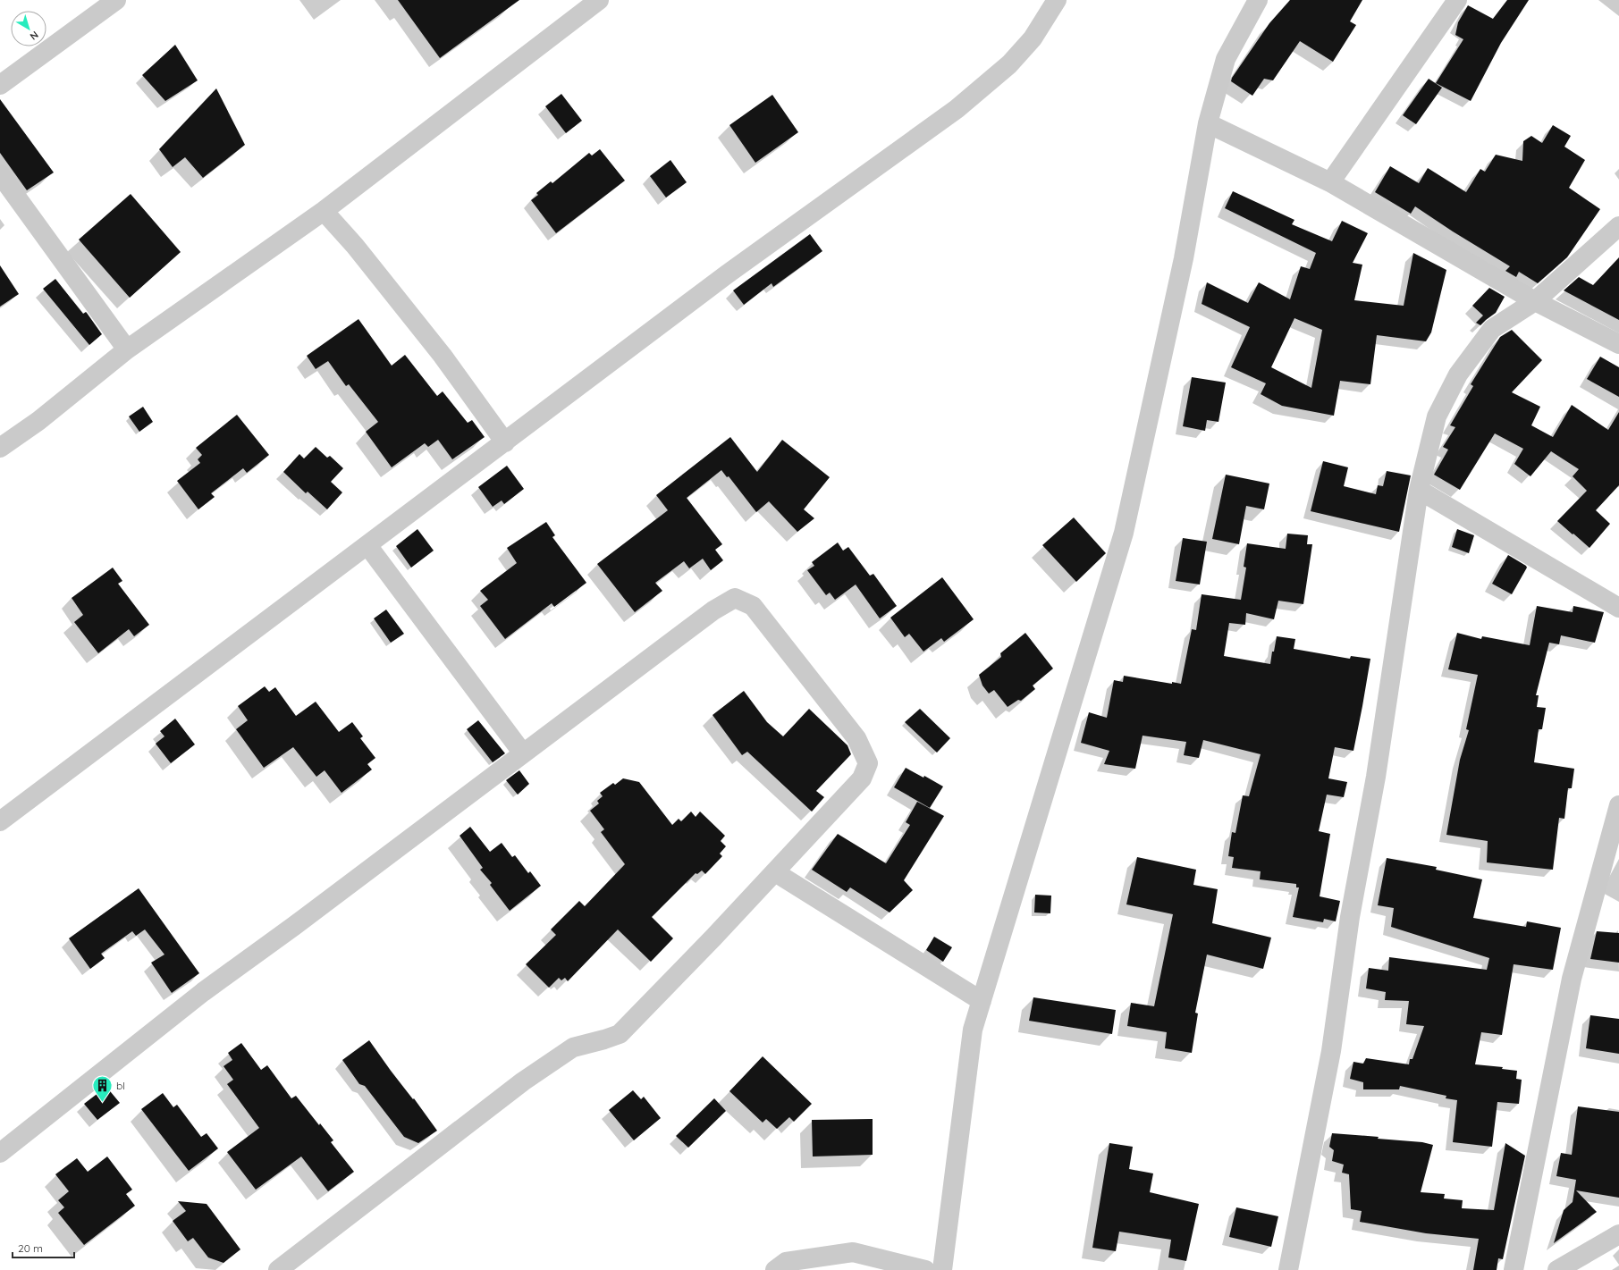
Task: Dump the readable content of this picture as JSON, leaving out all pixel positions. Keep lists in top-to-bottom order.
{
  "places": {
    "building": ["bl"]
  },
  "scale_bar": "20 m",
  "north": "bottom right"
}
